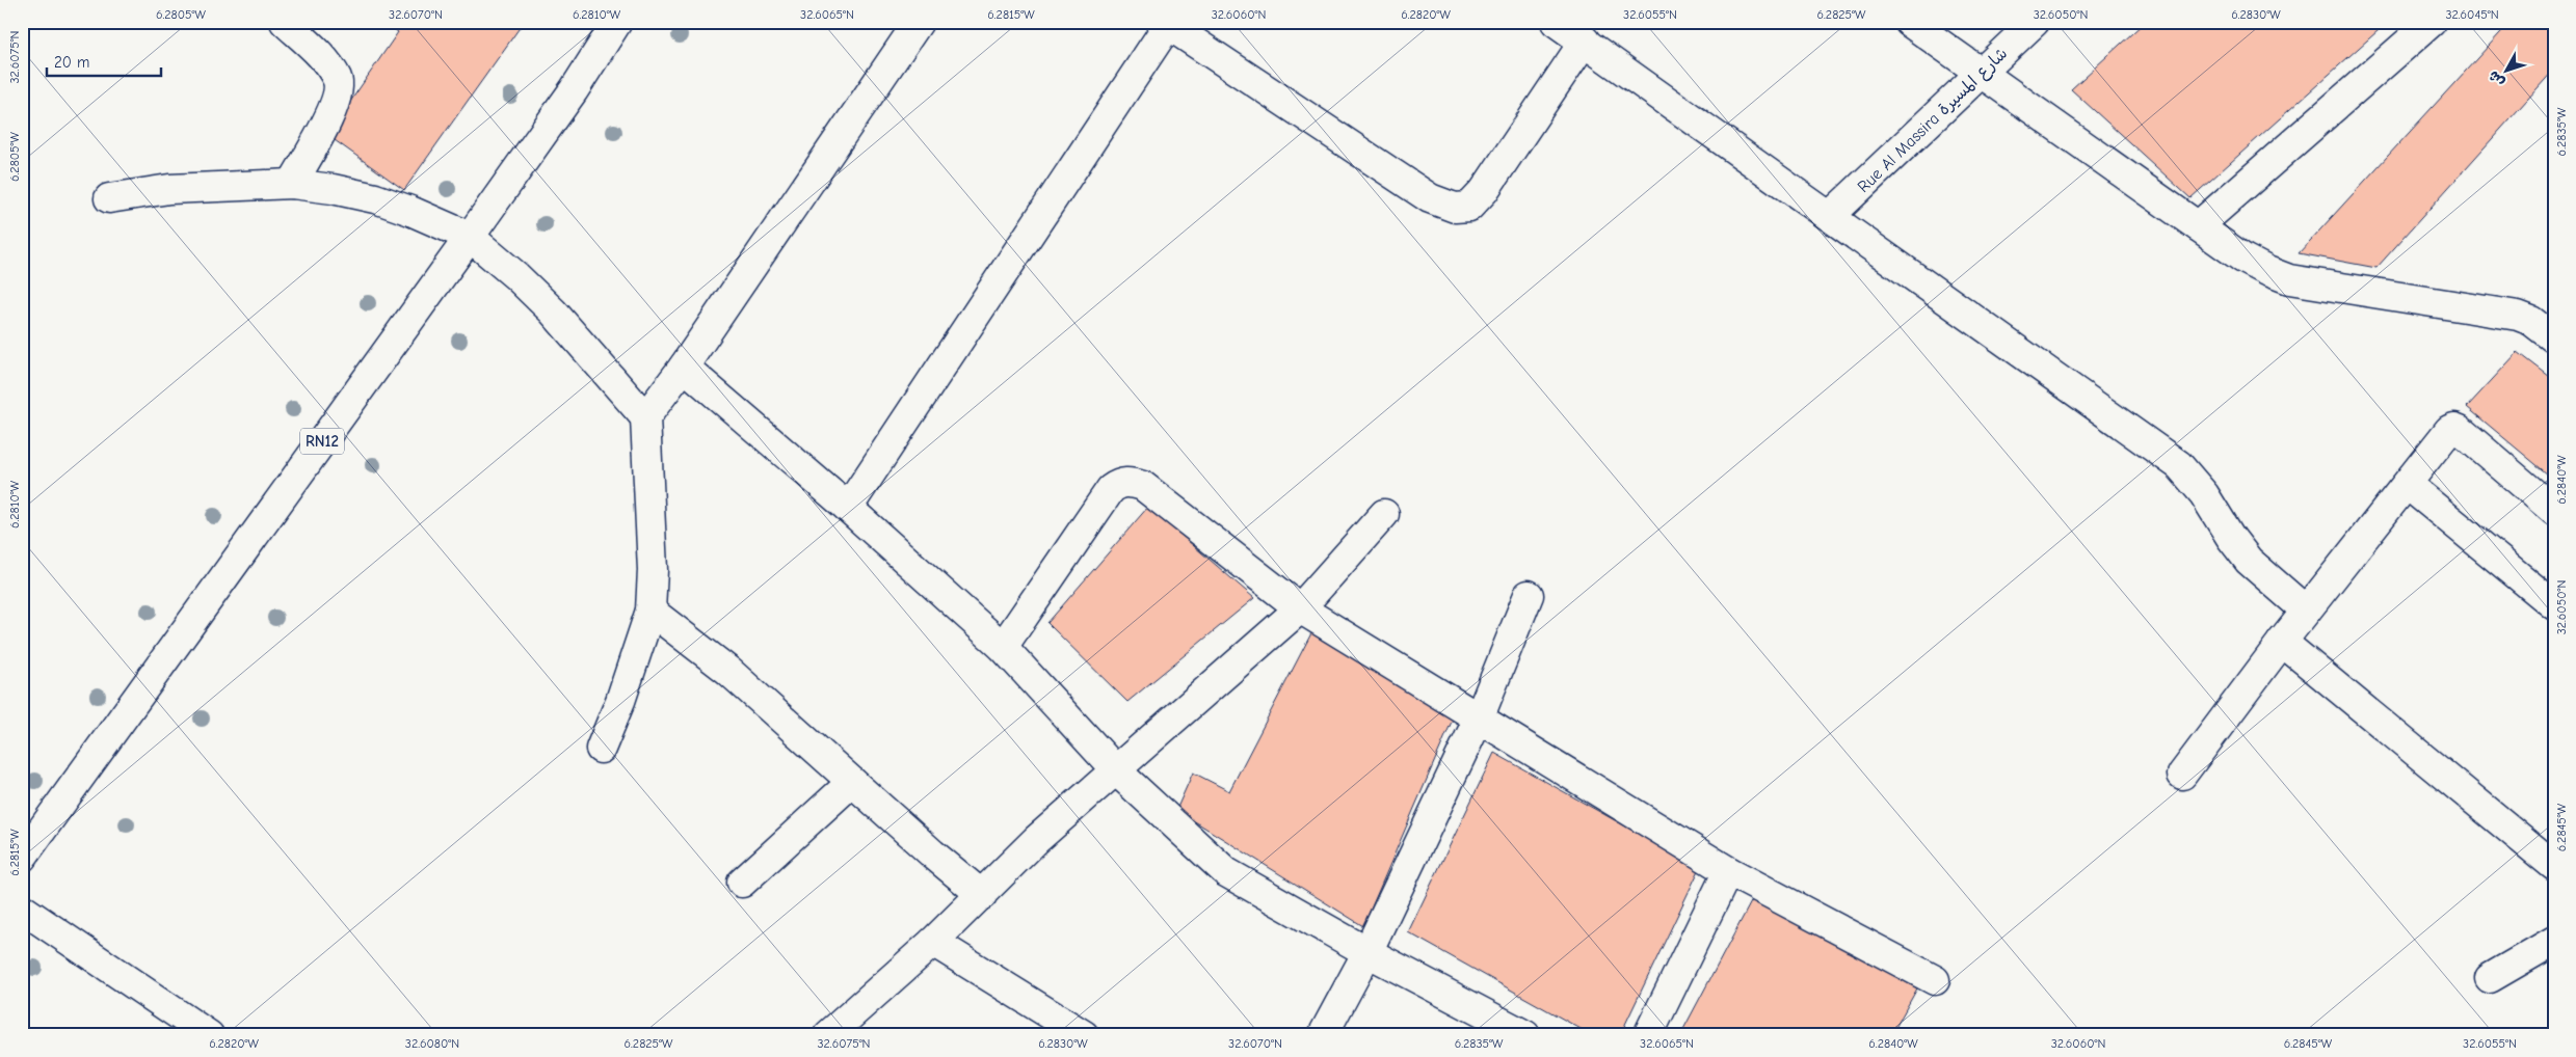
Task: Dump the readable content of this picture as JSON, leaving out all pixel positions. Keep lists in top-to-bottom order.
{
  "streets": {
    "street": ["Rue Al Massira شارع المسيرة", "RN12"]
  },
  "scale_bar": "20 m",
  "north": "bottom left",
  "coordinates": [
    "6.2805°W",
    "32.6070°N",
    "6.2810°W",
    "32.6065°N",
    "6.2815°W",
    "32.6060°N",
    "6.2820°W",
    "32.6055°N",
    "6.2825°W",
    "32.6050°N",
    "6.2830°W",
    "32.6045°N",
    "32.6075°N",
    "6.2835°W",
    "6.2840°W",
    "6.2845°W",
    "32.6080°N"
  ]
}
